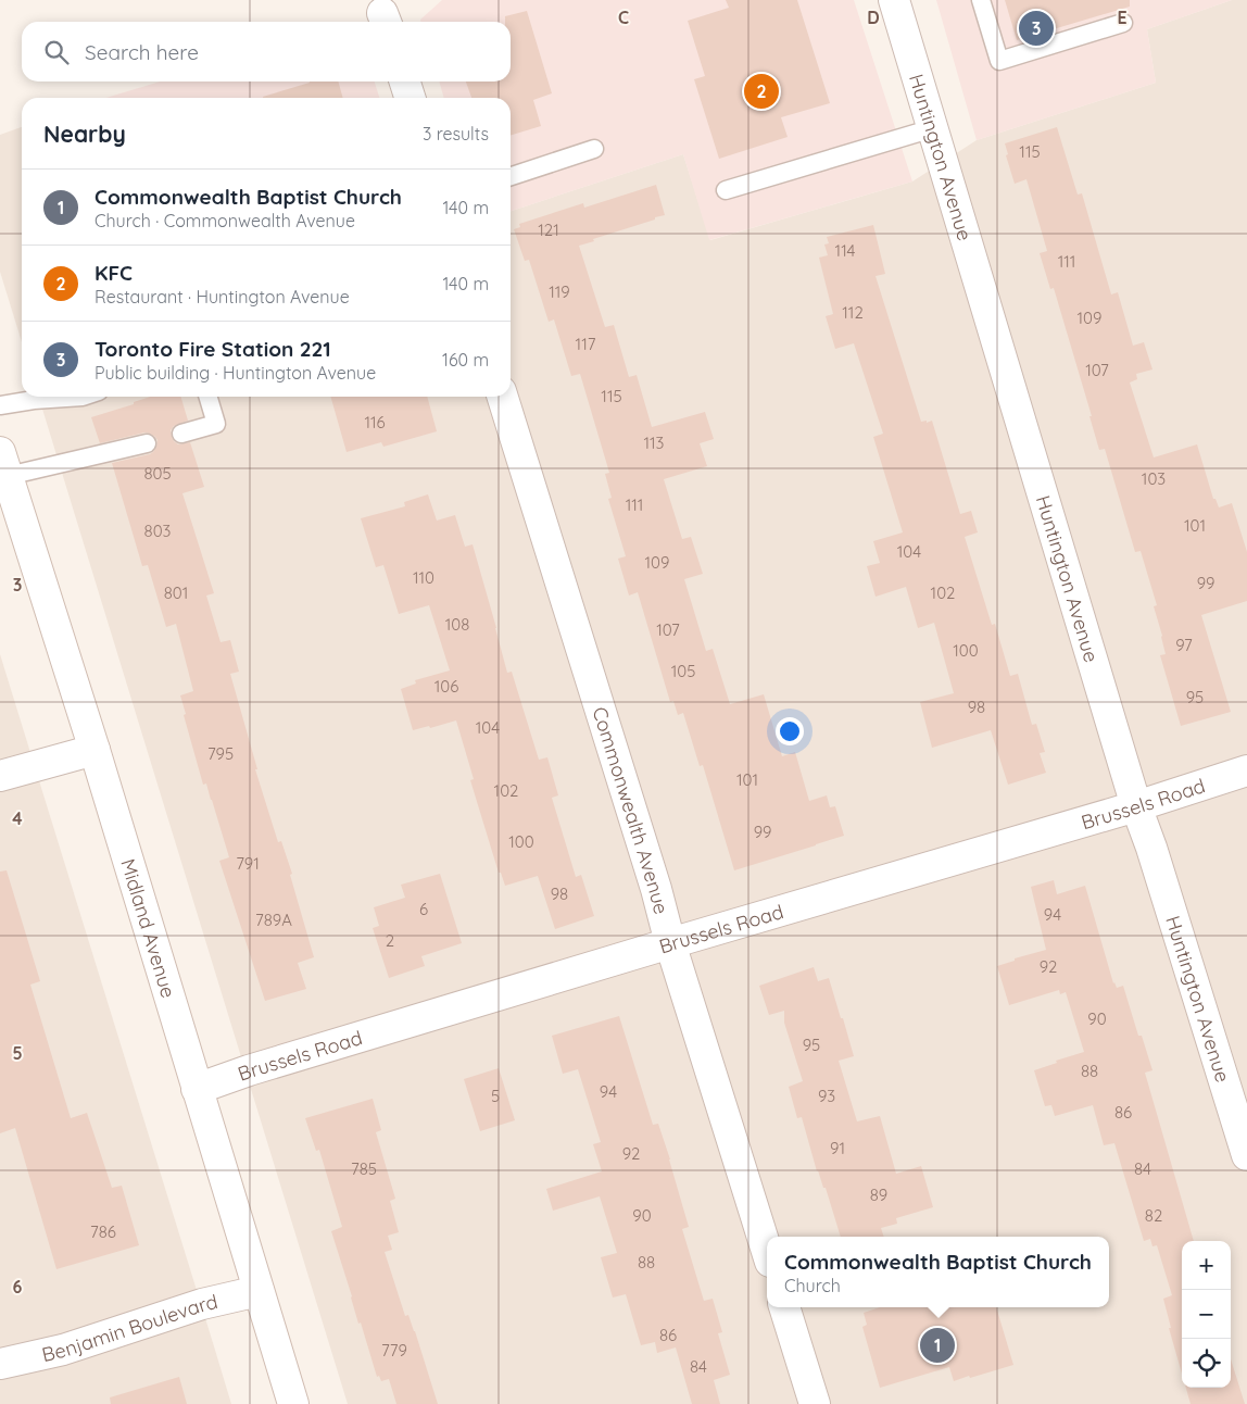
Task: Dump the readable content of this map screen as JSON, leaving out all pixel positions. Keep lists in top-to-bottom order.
{
  "streets": {
    "street": [
      "Huntington Avenue",
      "Brussels Road",
      "Commonwealth Avenue",
      "Midland Avenue",
      "Benjamin Boulevard"
    ]
  },
  "crossings": [
    ["Huntington Avenue", "Brussels Road"],
    ["Brussels Road", "Commonwealth Avenue"],
    ["Brussels Road", "Midland Avenue"],
    ["Midland Avenue", "Benjamin Boulevard"]
  ],
  "house_numbers": [
    "115",
    "121",
    "114",
    "111",
    "119",
    "112",
    "109",
    "117",
    "107",
    "115",
    "116",
    "113",
    "805",
    "103",
    "111",
    "101",
    "803",
    "104",
    "109",
    "110",
    "99",
    "801",
    "102",
    "108",
    "107",
    "97",
    "100",
    "105",
    "106",
    "95",
    "98",
    "104",
    "795",
    "101",
    "102",
    "99",
    "100",
    "791",
    "98",
    "6",
    "94",
    "789A",
    "2",
    "92",
    "90",
    "95",
    "88",
    "94",
    "5",
    "93",
    "86",
    "91",
    "92",
    "785",
    "84",
    "89",
    "90",
    "82",
    "786",
    "88",
    "86",
    "779",
    "84"
  ],
  "page": {
    "pins": ["3", "2", "1"],
    "search": "Search here",
    "heading": ["Nearby", "3 results"],
    "list": [
      {
        "mark": "1",
        "name": "Commonwealth Baptist Church",
        "note": "Church · Commonwealth Avenue",
        "value": "140 m"
      },
      {
        "mark": "2",
        "name": "KFC",
        "note": "Restaurant · Huntington Avenue",
        "value": "140 m"
      },
      {
        "mark": "3",
        "name": "Toronto Fire Station 221",
        "note": "Public building · Huntington Avenue",
        "value": "160 m"
      }
    ],
    "popup": ["Commonwealth Baptist Church", "Church"],
    "map_buttons": ["+", "−"]
  },
  "grid": {
    "columns": ["C", "D", "E"],
    "rows": [
      "3",
      "4",
      "5",
      "6"
    ]
  }
}
